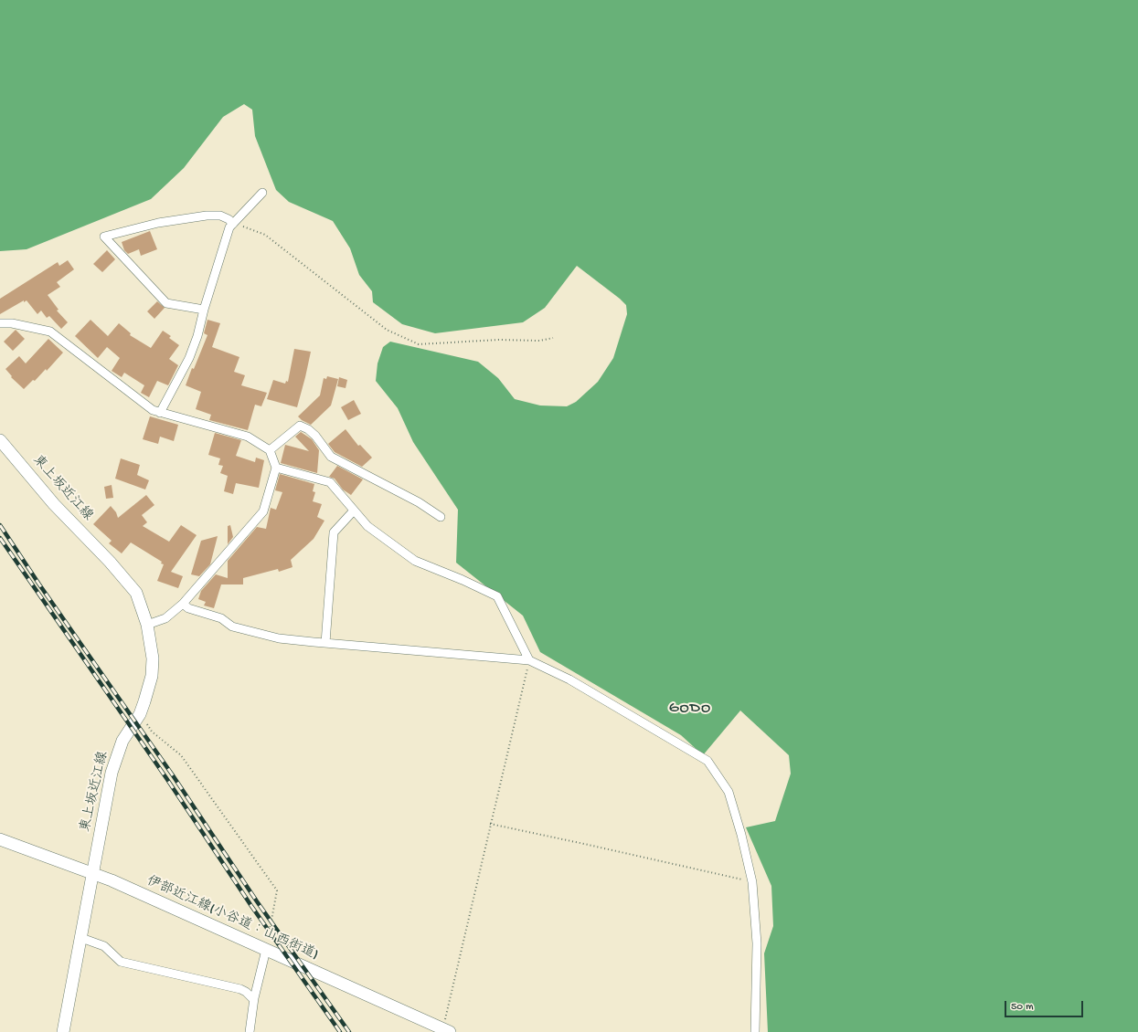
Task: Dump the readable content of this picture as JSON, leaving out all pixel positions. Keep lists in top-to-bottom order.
{
  "streets": {
    "main road": ["東上坂近江線", "伊部近江線(小谷道：山西街道)"]
  },
  "crossings": [
    ["東上坂近江線", "伊部近江線(小谷道：山西街道)"]
  ],
  "districts": ["GODO"],
  "scale_bar": "50 m"
}
